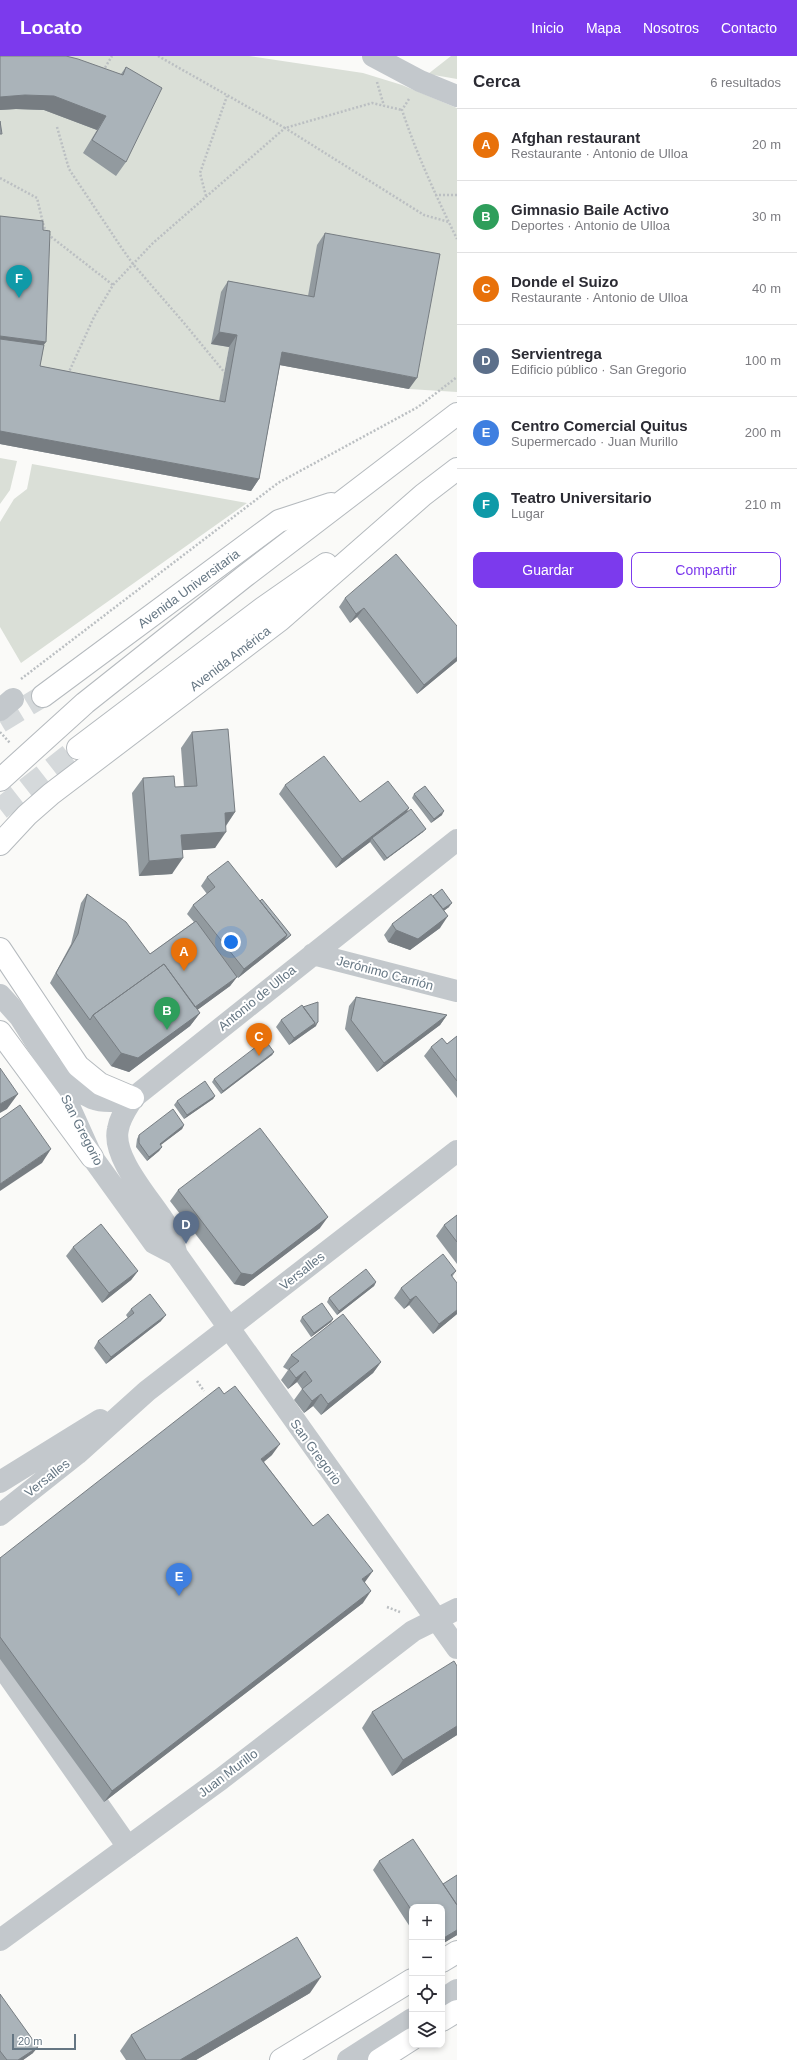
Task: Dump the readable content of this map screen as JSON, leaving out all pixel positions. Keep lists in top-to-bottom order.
{
  "streets": {
    "main road": ["Avenida Universitaria", "Avenida América"],
    "street": [
      "Jerónimo Carrión",
      "Antonio de Ulloa",
      "San Gregorio",
      "Versalles",
      "Juan Murillo"
    ]
  },
  "crossings": [
    ["Jerónimo Carrión", "Antonio de Ulloa"],
    ["Antonio de Ulloa", "San Gregorio"],
    ["San Gregorio", "Versalles"],
    ["San Gregorio", "Juan Murillo"]
  ],
  "scale_bar": "20 m",
  "page": {
    "header": "Locato",
    "nav": [
      "Inicio",
      "Mapa",
      "Nosotros",
      "Contacto"
    ],
    "heading": ["Cerca", "6 resultados"],
    "list": [
      {
        "mark": "A",
        "name": "Afghan restaurant",
        "note": "Restaurante · Antonio de Ulloa",
        "value": "20 m"
      },
      {
        "mark": "B",
        "name": "Gimnasio Baile Activo",
        "note": "Deportes · Antonio de Ulloa",
        "value": "30 m"
      },
      {
        "mark": "C",
        "name": "Donde el Suizo",
        "note": "Restaurante · Antonio de Ulloa",
        "value": "40 m"
      },
      {
        "mark": "D",
        "name": "Servientrega",
        "note": "Edificio público · San Gregorio",
        "value": "100 m"
      },
      {
        "mark": "E",
        "name": "Centro Comercial Quitus",
        "note": "Supermercado · Juan Murillo",
        "value": "200 m"
      },
      {
        "mark": "F",
        "name": "Teatro Universitario",
        "note": "Lugar",
        "value": "210 m"
      }
    ],
    "pins": [
      "F",
      "A",
      "B",
      "C",
      "D",
      "E"
    ],
    "buttons": ["Guardar", "Compartir"],
    "map_buttons": ["+", "−"],
    "scale": "20 m"
  }
}
